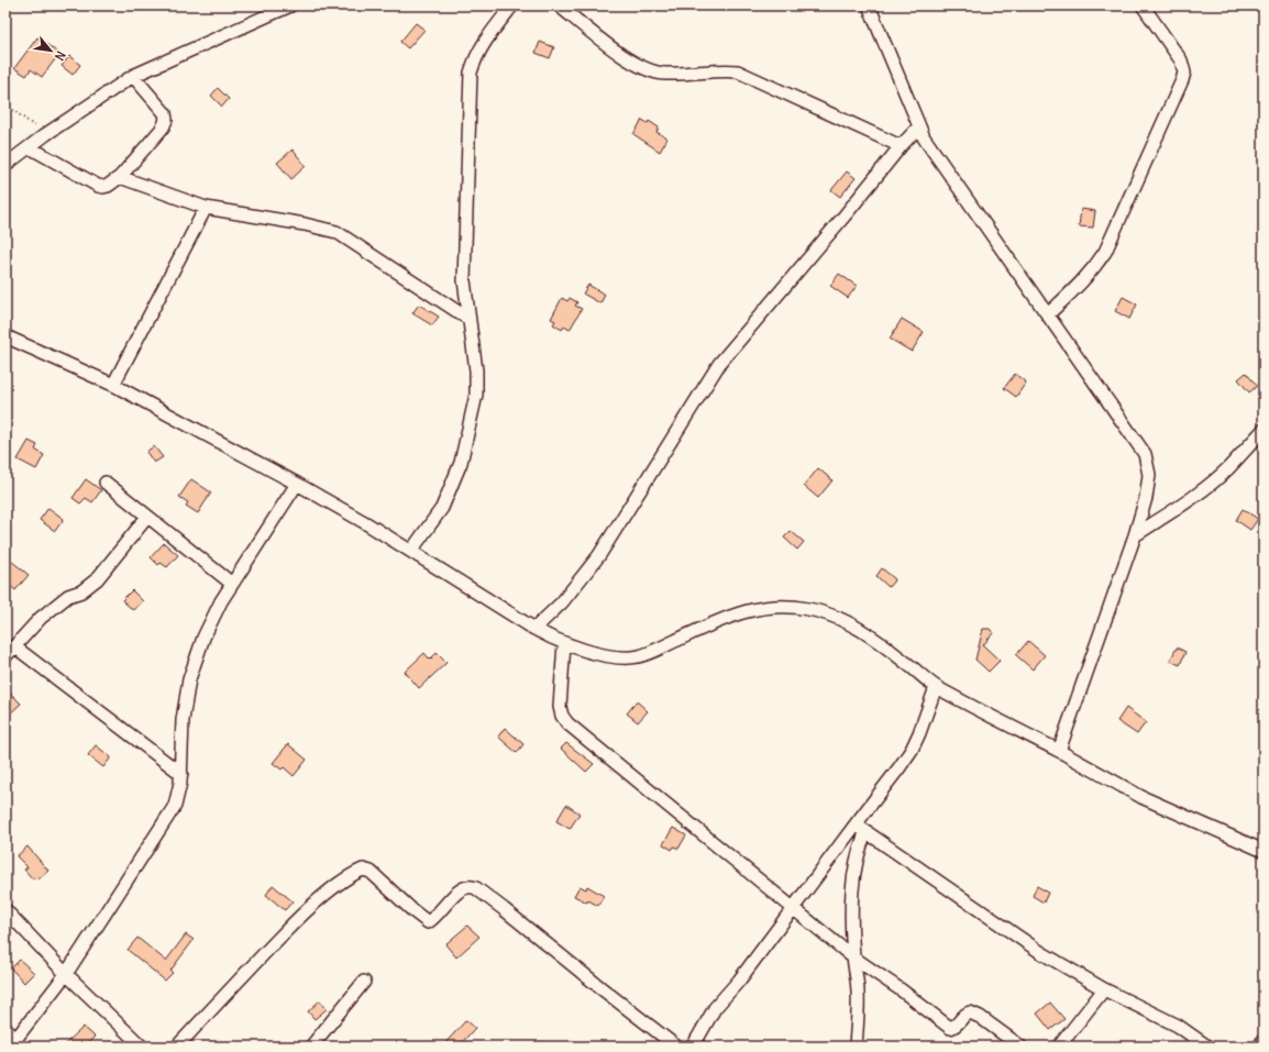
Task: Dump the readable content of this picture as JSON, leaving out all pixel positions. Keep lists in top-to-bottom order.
{
  "north": "bottom right"
}
